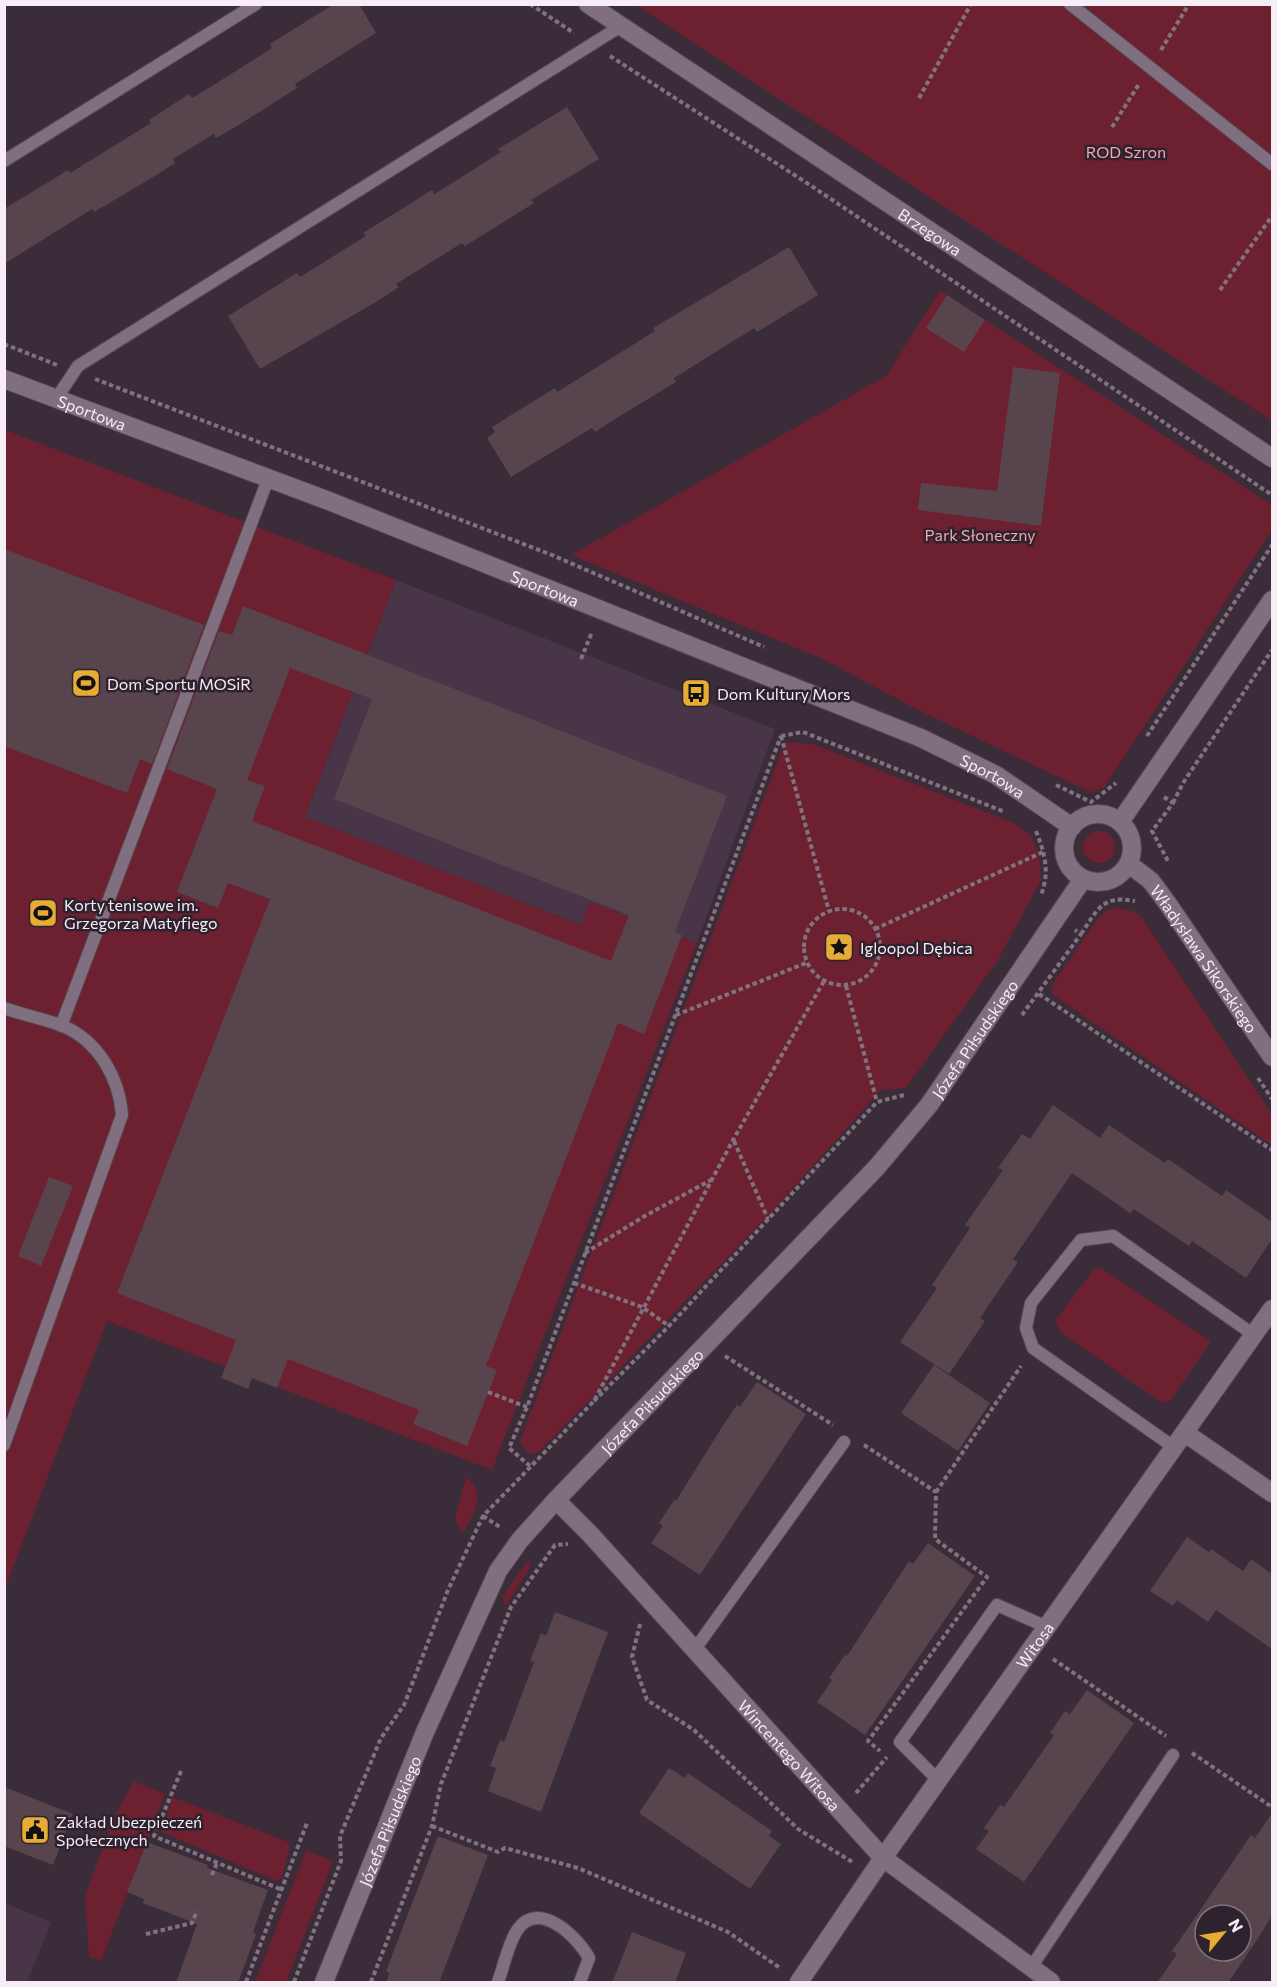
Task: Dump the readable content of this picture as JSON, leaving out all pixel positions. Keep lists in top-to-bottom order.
{
  "streets": {
    "street": [
      "Brzegowa",
      "Sportowa",
      "Władysława Sikorskiego",
      "Józefa Piłsudskiego",
      "Witosa",
      "Wincentego Witosa"
    ]
  },
  "crossings": [
    ["Sportowa", "Władysława Sikorskiego"],
    ["Sportowa", "Józefa Piłsudskiego"],
    ["Władysława Sikorskiego", "Józefa Piłsudskiego"],
    ["Józefa Piłsudskiego", "Wincentego Witosa"],
    ["Witosa", "Wincentego Witosa"]
  ],
  "parks": ["ROD Szron", "Park Słoneczny"],
  "places": {
    "sports": ["Dom Sportu MOSiR", "Korty tenisowe im. Grzegorza Matyfiego"],
    "bus stop": ["Dom Kultury Mors"],
    "place": ["Igloopol Dębica"],
    "public building": ["Zakład Ubezpieczeń Społecznych"]
  },
  "north": "top right"
}
